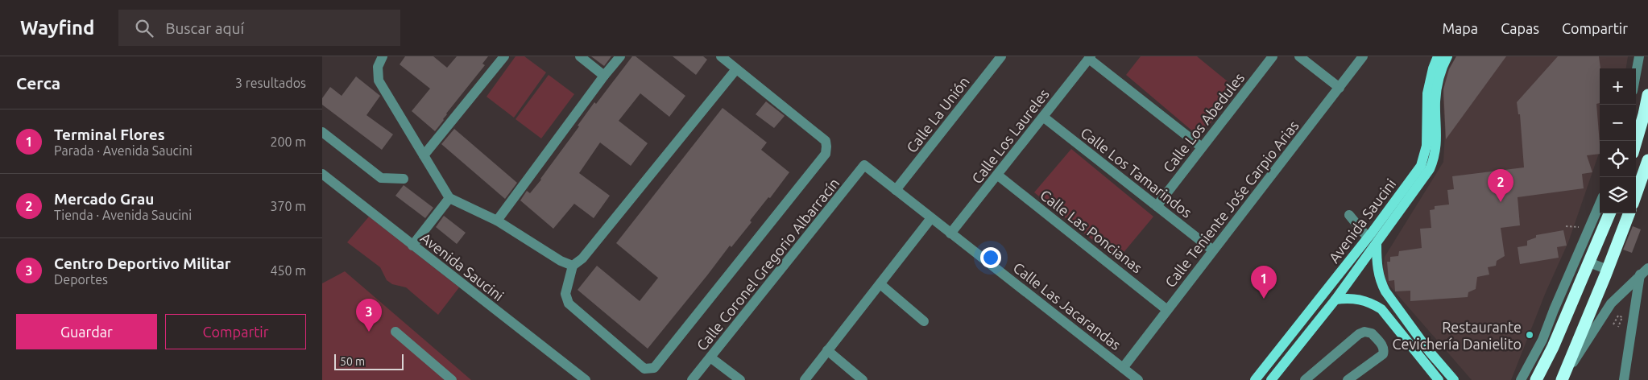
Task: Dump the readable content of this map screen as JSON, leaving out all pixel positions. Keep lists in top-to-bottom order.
{
  "streets": {
    "main road": ["Avenida Saucini"],
    "street": [
      "Calle La Unión",
      "Calle Los Abedules",
      "Calle Los Laureles",
      "Calle Los Tamarindos",
      "Calle Teniente Jośe Carpio Arias",
      "Calle Las Poncianas",
      "Calle Coronel Gregorio Albarracín",
      "Calle Las Jacarandas"
    ]
  },
  "crossings": [
    ["Calle La Unión", "Calle Las Jacarandas"],
    ["Calle Los Abedules", "Calle Los Tamarindos"],
    ["Calle Los Laureles", "Calle Los Tamarindos"],
    ["Calle Los Laureles", "Calle Las Poncianas"],
    ["Calle Los Laureles", "Calle Las Jacarandas"],
    ["Calle Los Tamarindos", "Calle Teniente Jośe Carpio Arias"],
    ["Calle Teniente Jośe Carpio Arias", "Calle Las Poncianas"],
    ["Calle Teniente Jośe Carpio Arias", "Calle Las Jacarandas"],
    ["Calle Coronel Gregorio Albarracín", "Calle Las Jacarandas"]
  ],
  "places": ["Restaurante Cevichería Danielito"],
  "scale_bar": "50 m",
  "page": {
    "header": "Wayfind",
    "search": "Buscar aquí",
    "nav": ["Mapa", "Capas", "Compartir"],
    "heading": ["Cerca", "3 resultados"],
    "map_buttons": ["+", "−"],
    "list": [
      {
        "mark": "1",
        "name": "Terminal Flores",
        "note": "Parada · Avenida Saucini",
        "value": "200 m"
      },
      {
        "mark": "2",
        "name": "Mercado Grau",
        "note": "Tienda · Avenida Saucini",
        "value": "370 m"
      },
      {
        "mark": "3",
        "name": "Centro Deportivo Militar",
        "note": "Deportes",
        "value": "450 m"
      }
    ],
    "pins": ["2", "1", "3"],
    "buttons": ["Guardar", "Compartir"],
    "scale": "50 m"
  }
}
